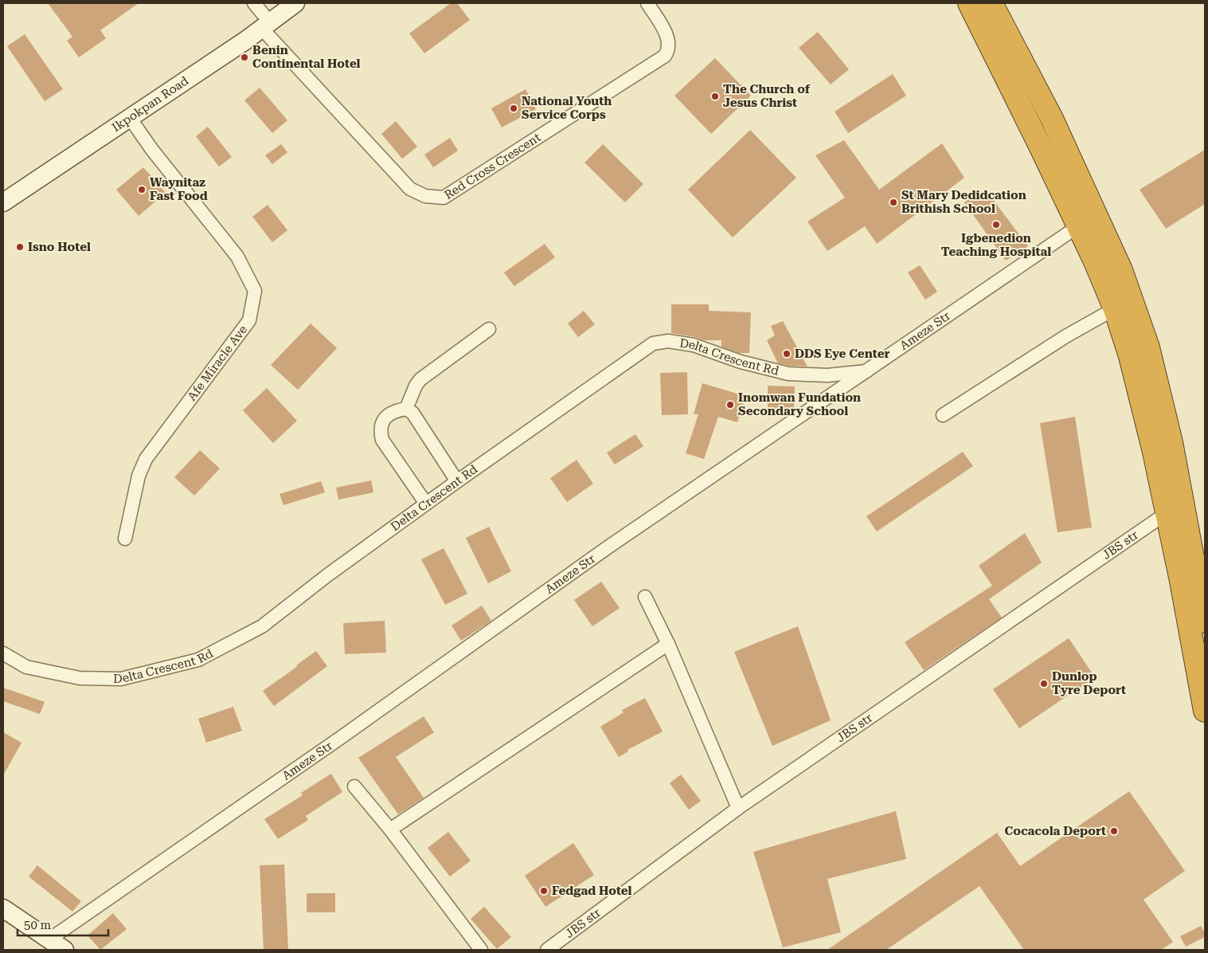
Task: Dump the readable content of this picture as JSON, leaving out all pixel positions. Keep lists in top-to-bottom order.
{
  "streets": {
    "street": [
      "Ikpokpan Road",
      "Red Cross Crescent",
      "Ameze Str",
      "Delta Crescent Rd",
      "Afe Miracle Ave",
      "JBS str"
    ]
  },
  "crossings": [
    ["Ikpokpan Road", "Red Cross Crescent"],
    ["Ikpokpan Road", "Afe Miracle Ave"],
    ["Ameze Str", "Delta Crescent Rd"]
  ],
  "places": [
    "Benin Continental Hotel",
    "The Church of Jesus Christ",
    "National Youth Service Corps",
    "Waynitaz Fast Food",
    "St Mary Dedidcation Brithish School",
    "Igbenedion Teaching Hospital",
    "Isno Hotel",
    "DDS Eye Center",
    "Inomwan Fundation Secondary School",
    "Dunlop Tyre Deport",
    "Cocacola Deport",
    "Fedgad Hotel"
  ],
  "scale_bar": "50 m"
}
